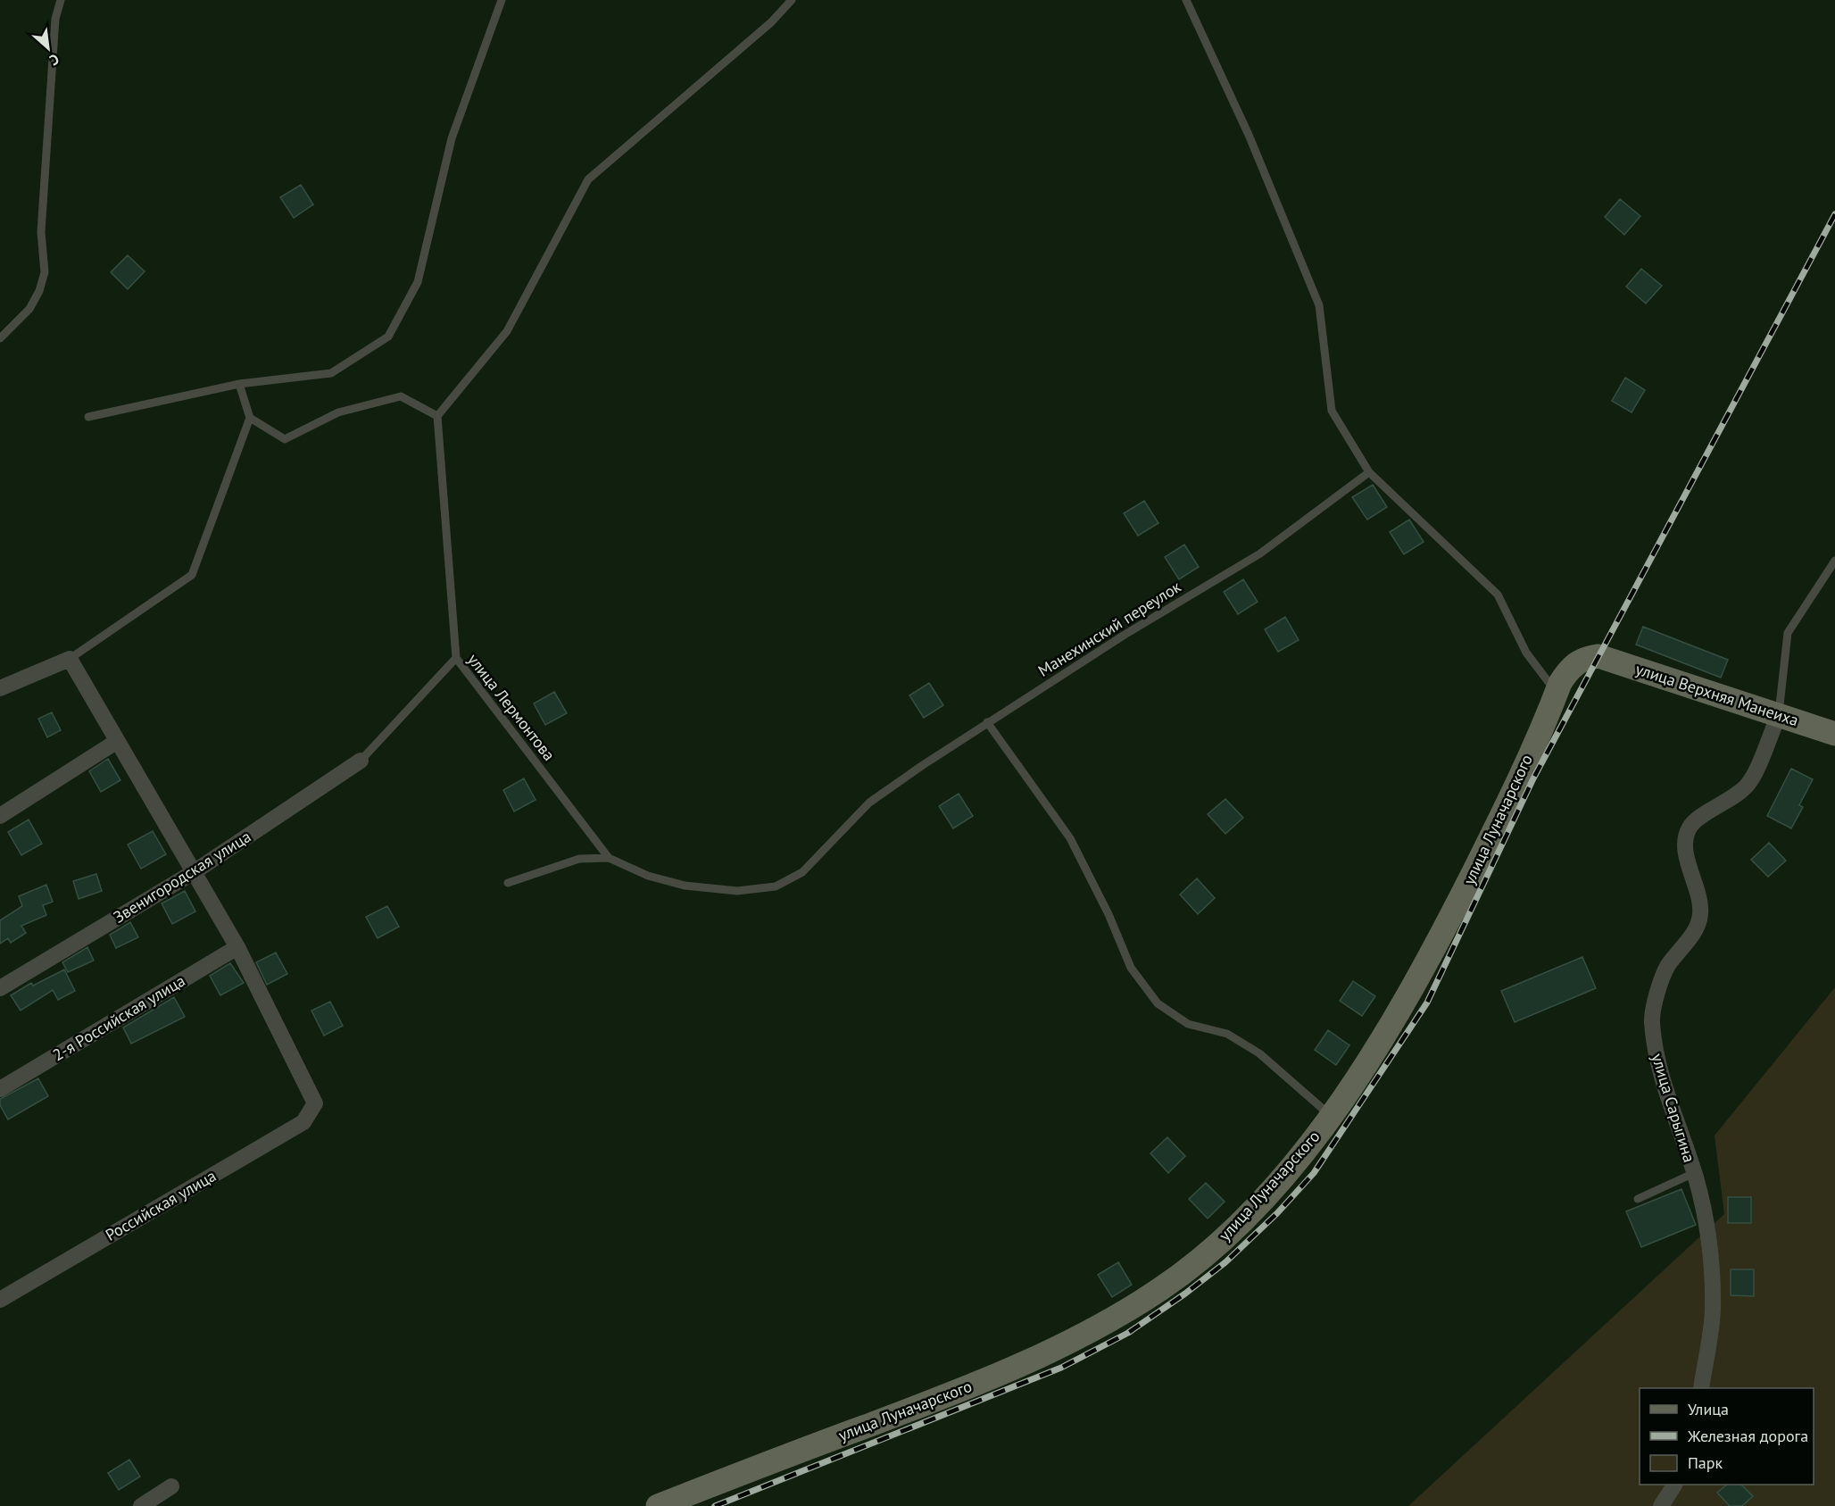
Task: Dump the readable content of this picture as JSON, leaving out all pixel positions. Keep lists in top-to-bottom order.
{
  "streets": {
    "main road": ["улица Верхняя Манеиха", "улица Луначарского"],
    "street": [
      "Звенигородская улица",
      "2-я Российская улица",
      "улица Сарыгина",
      "Российская улица"
    ],
    "lane": ["Манехинский переулок", "улица Лермонтова"]
  },
  "crossings": [
    ["Манехинский переулок", "улица Лермонтова"],
    ["улица Верхняя Манеиха", "улица Луначарского"],
    ["улица Верхняя Манеиха", "улица Сарыгина"],
    ["улица Лермонтова", "Звенигородская улица"],
    ["2-я Российская улица", "Российская улица"]
  ],
  "legend": ["Улица", "Железная дорога", "Парк"],
  "north": "bottom right"
}
